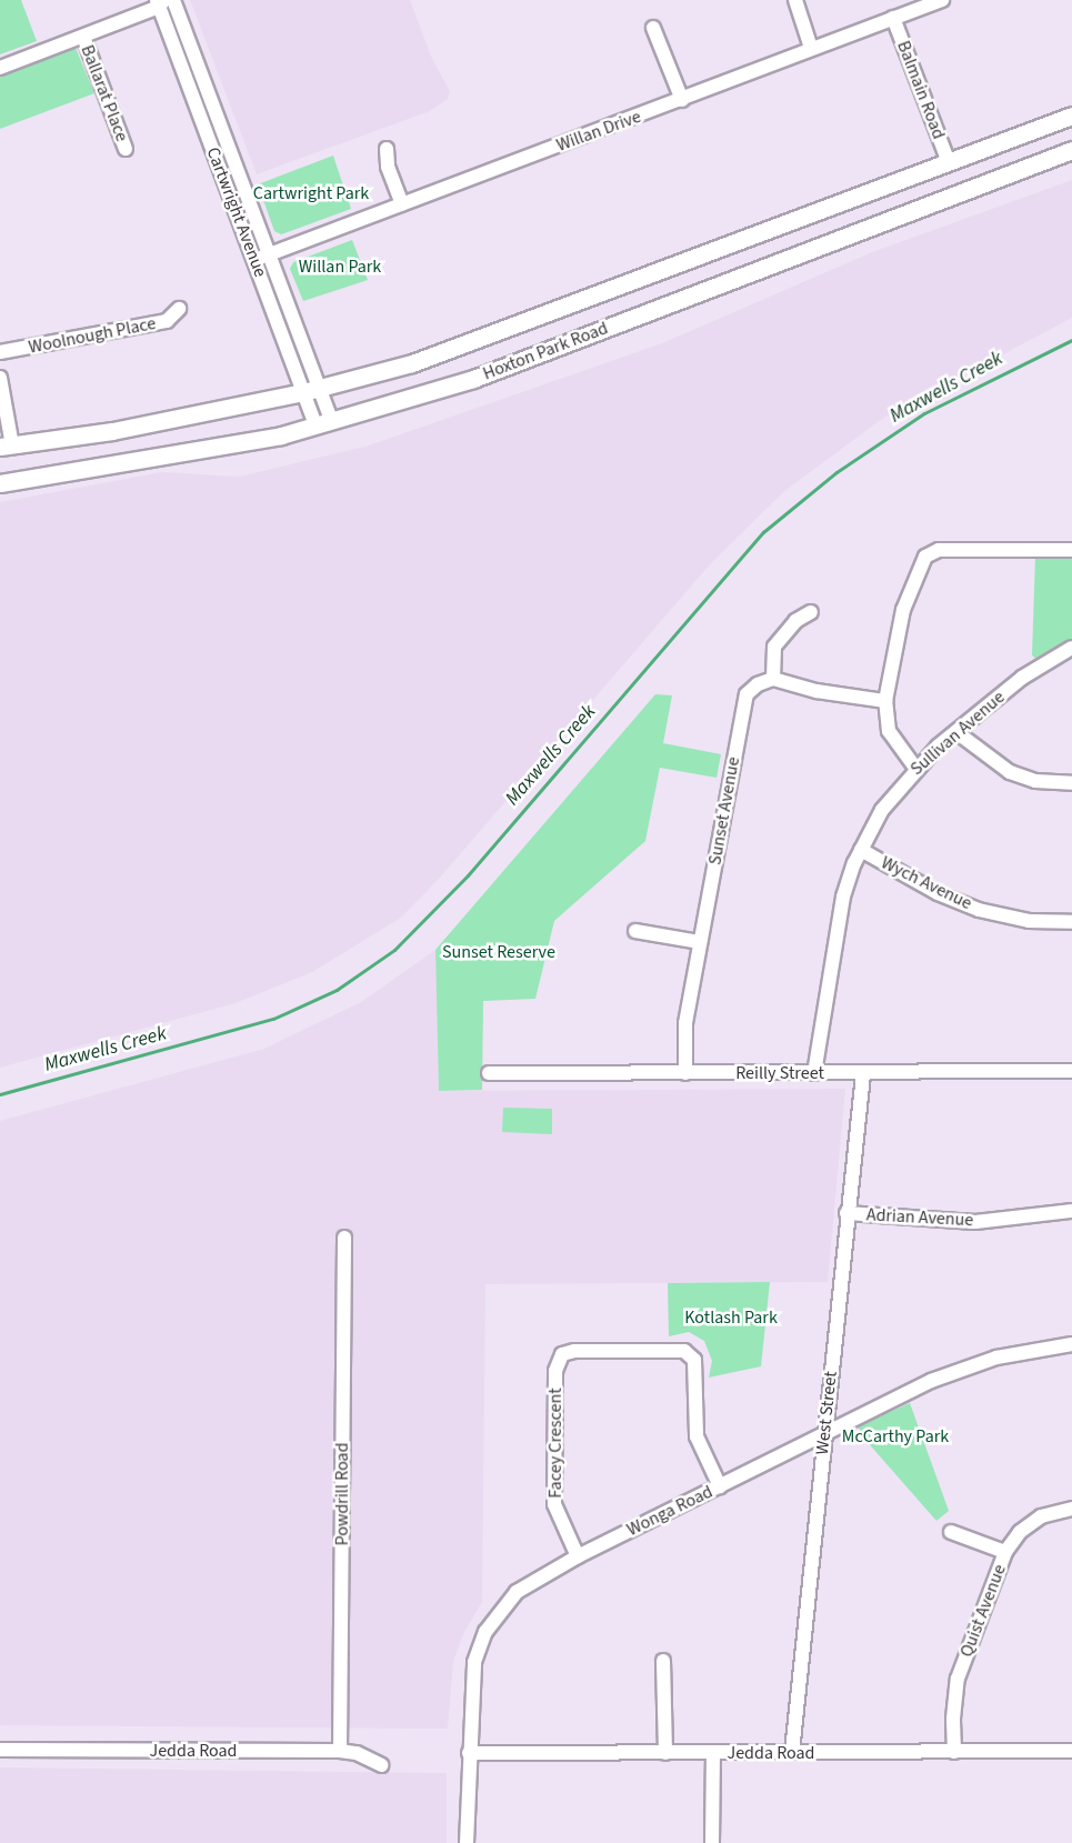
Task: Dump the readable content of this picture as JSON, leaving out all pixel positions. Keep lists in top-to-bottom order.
{
  "streets": {
    "main road": ["Hoxton Park Road"],
    "street": [
      "Balmain Road",
      "Ballarat Place",
      "Willan Drive",
      "Cartwright Avenue",
      "Woolnough Place",
      "Sullivan Avenue",
      "Sunset Avenue",
      "Wych Avenue",
      "Reilly Street",
      "Adrian Avenue",
      "West Street",
      "Facey Crescent",
      "Powdrill Road",
      "Wonga Road",
      "Quist Avenue",
      "Jedda Road"
    ]
  },
  "crossings": [
    ["Balmain Road", "Willan Drive"],
    ["Balmain Road", "Hoxton Park Road"],
    ["Willan Drive", "Cartwright Avenue"],
    ["Cartwright Avenue", "Hoxton Park Road"],
    ["Sullivan Avenue", "Wych Avenue"],
    ["Sullivan Avenue", "Reilly Street"],
    ["Sunset Avenue", "Reilly Street"],
    ["Reilly Street", "West Street"],
    ["Adrian Avenue", "West Street"],
    ["West Street", "Wonga Road"],
    ["West Street", "Jedda Road"],
    ["Facey Crescent", "Wonga Road"],
    ["Powdrill Road", "Jedda Road"],
    ["Wonga Road", "Jedda Road"],
    ["Quist Avenue", "Jedda Road"]
  ],
  "water": ["Maxwells Creek"],
  "parks": [
    "Cartwright Park",
    "Willan Park",
    "Sunset Reserve",
    "Kotlash Park",
    "McCarthy Park"
  ]
}
